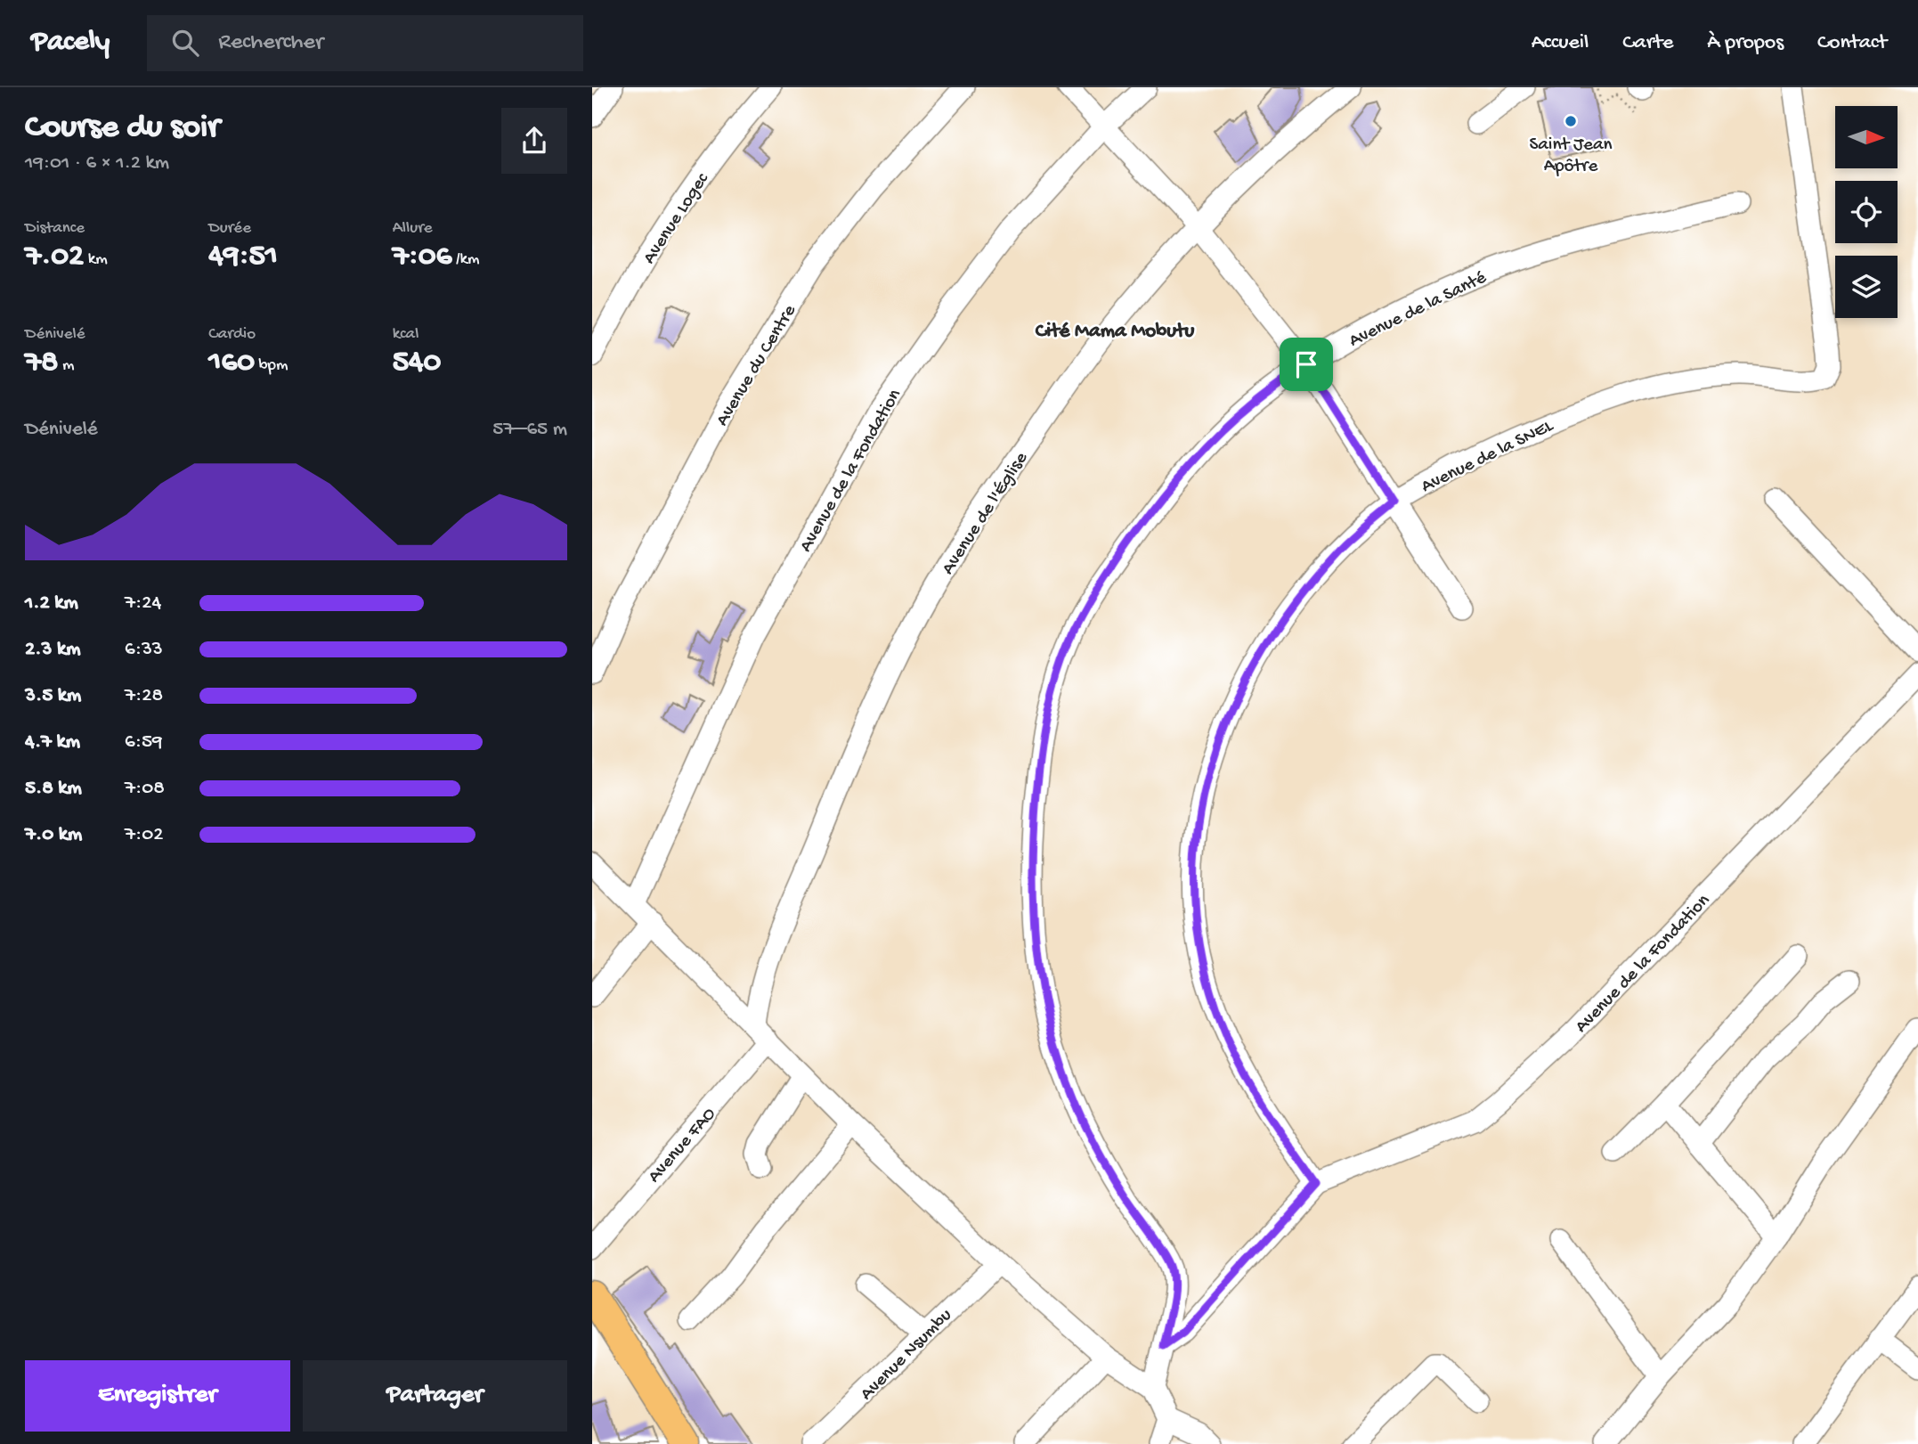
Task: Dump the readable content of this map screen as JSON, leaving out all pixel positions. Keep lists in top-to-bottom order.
{
  "streets": {
    "street": [
      "Avenue Logec",
      "Avenue de la Santé",
      "Avenue du Centre",
      "Avenue de la SNEL",
      "Avenue de la Fondation",
      "Avenue de l'Église",
      "Avenue FAO",
      "Avenue Nsumbu"
    ]
  },
  "crossings": [
    ["Avenue de la SNEL", "Avenue de la Fondation"],
    ["Avenue de l'Église", "Avenue FAO"]
  ],
  "districts": ["Cité Mama Mobutu"],
  "places": ["Saint Jean Apôtre"],
  "north": "right",
  "page": {
    "header": "Pacely",
    "search": "Rechercher",
    "nav": [
      "Accueil",
      "Carte",
      "À propos",
      "Contact"
    ],
    "heading": ["Course du soir", "19:01 · 6 × 1.2 km"],
    "stats": [
      ["Distance", "7.02 km"],
      ["Durée", "49:51"],
      ["Allure", "7:06 /km"],
      ["Dénivelé", "78 m"],
      ["Cardio", "160 bpm"],
      ["kcal", "540"]
    ],
    "chart": ["Dénivelé", "57–65 m"],
    "list": [
      {
        "name": "1.2 km",
        "note": "7:24"
      },
      {
        "name": "2.3 km",
        "note": "6:33"
      },
      {
        "name": "3.5 km",
        "note": "7:28"
      },
      {
        "name": "4.7 km",
        "note": "6:59"
      },
      {
        "name": "5.8 km",
        "note": "7:08"
      },
      {
        "name": "7.0 km",
        "note": "7:02"
      }
    ],
    "buttons": ["Enregistrer", "Partager"]
  }
}
